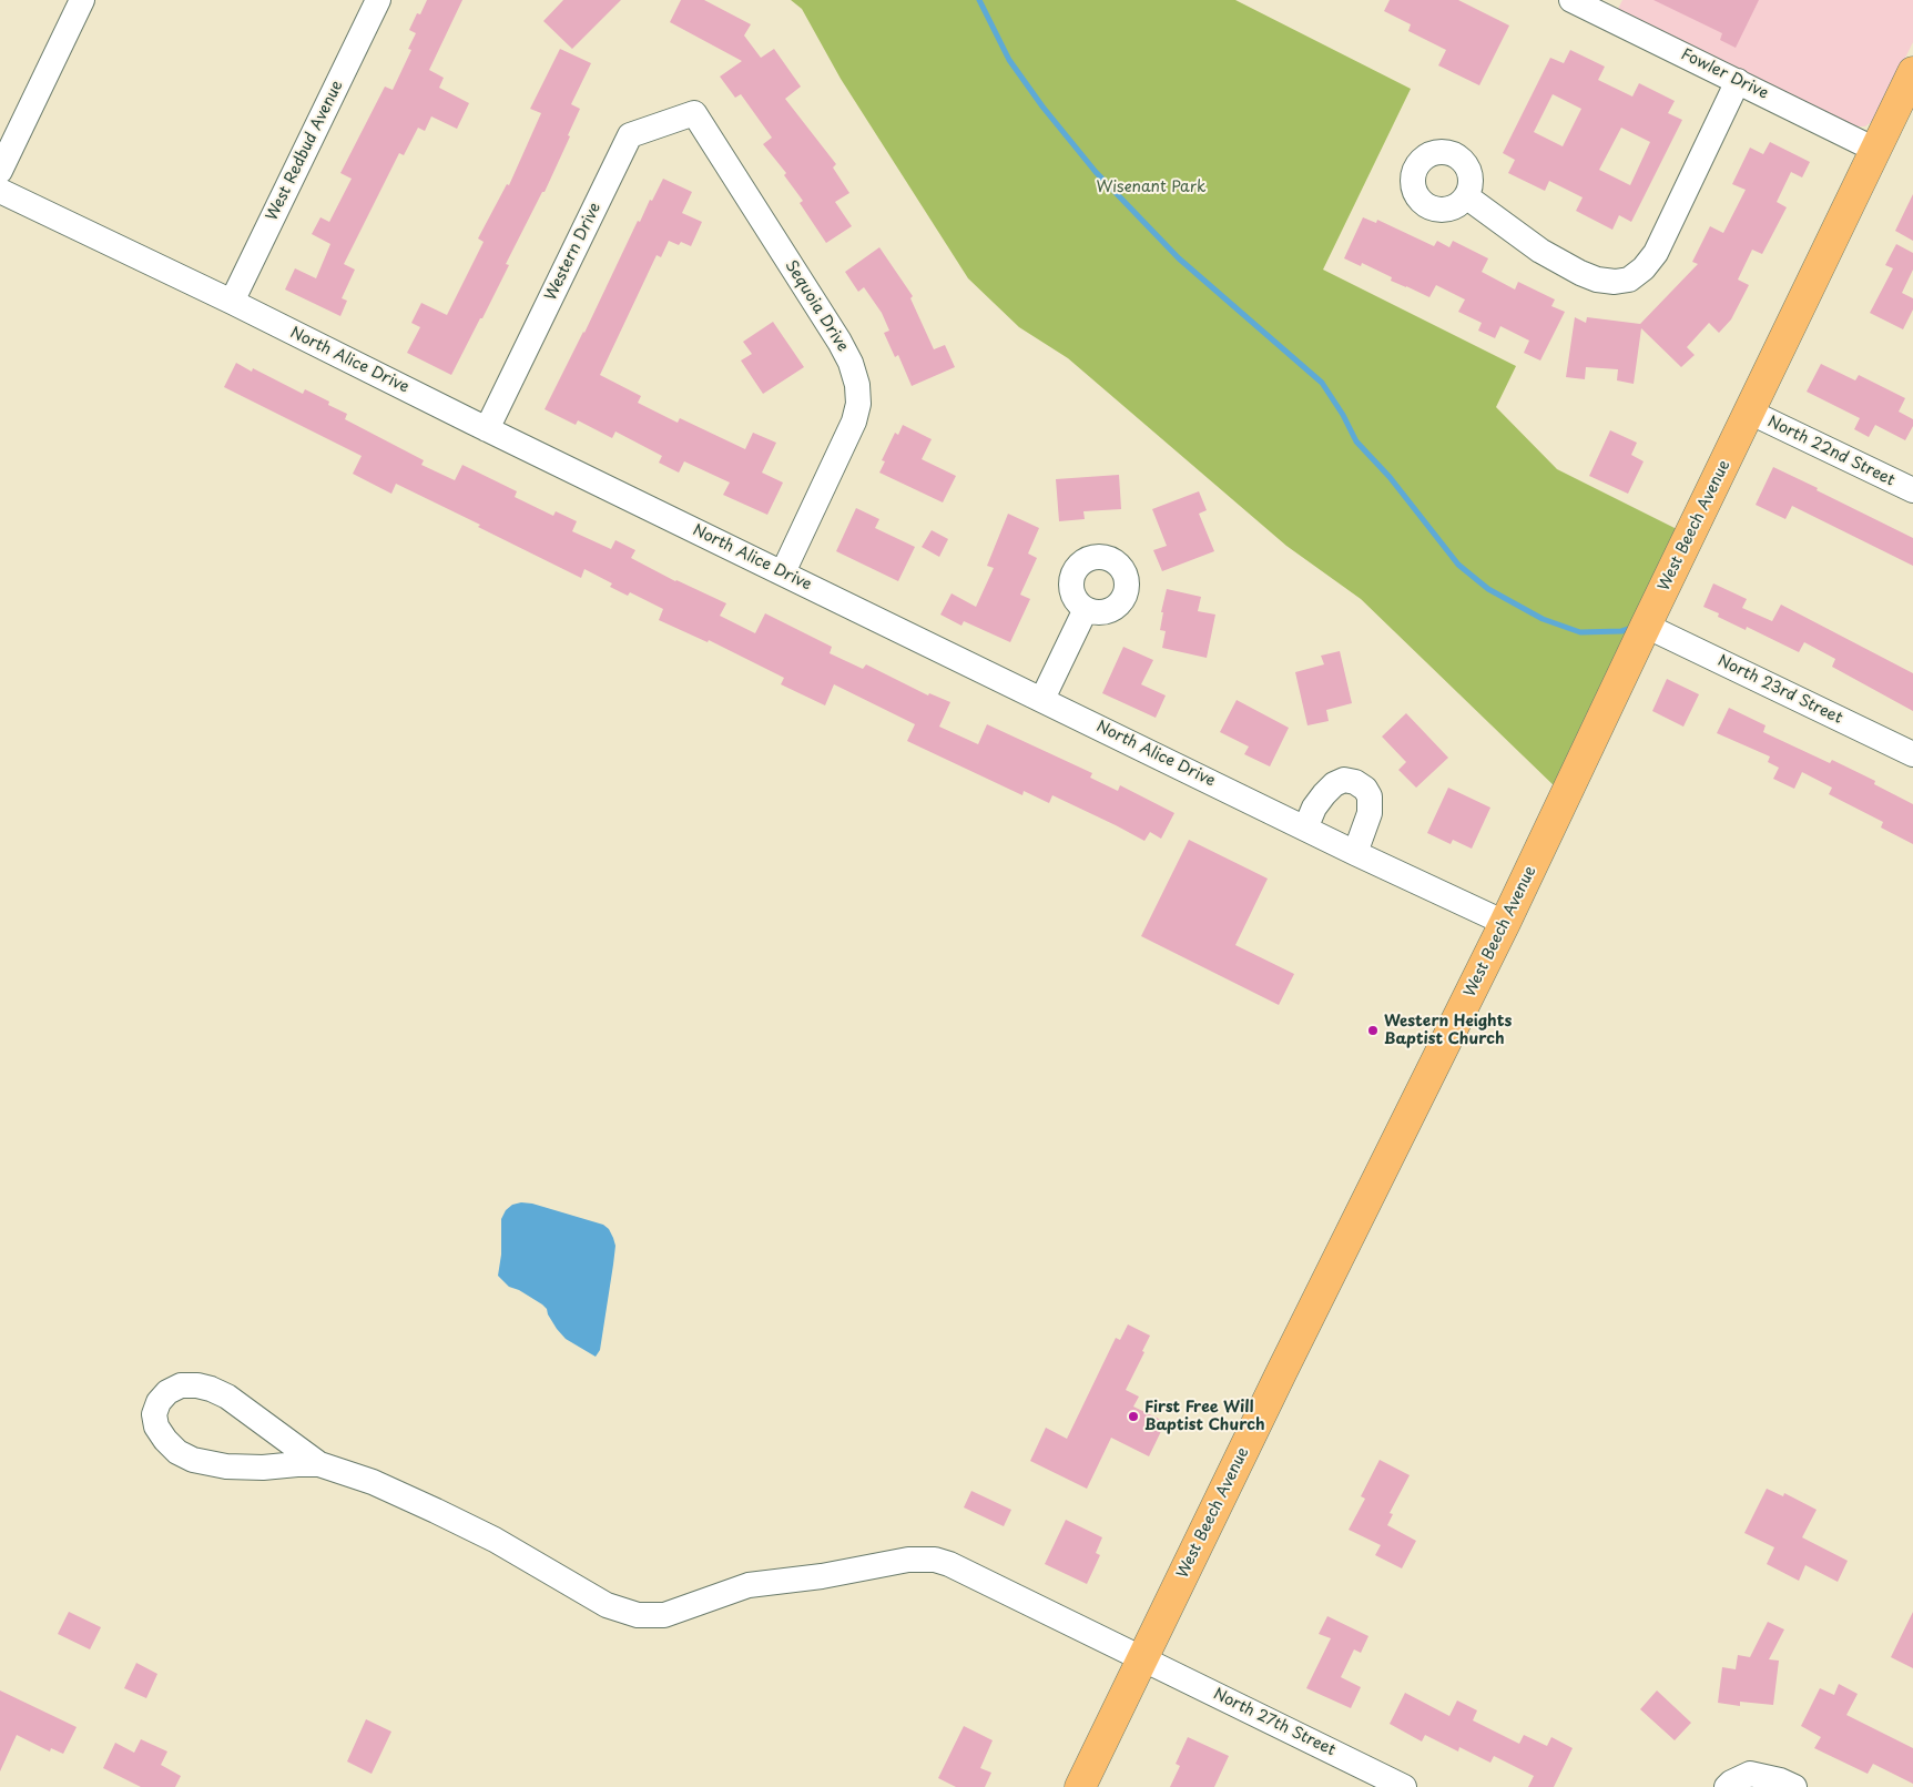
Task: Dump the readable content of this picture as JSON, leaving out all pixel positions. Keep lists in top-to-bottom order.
{
  "streets": {
    "main road": ["West Beech Avenue"],
    "street": [
      "Fowler Drive",
      "West Redbud Avenue",
      "Western Drive",
      "Sequoia Drive",
      "North Alice Drive",
      "North 22nd Street",
      "North 23rd Street",
      "North 27th Street"
    ]
  },
  "crossings": [
    ["Fowler Drive", "West Beech Avenue"],
    ["West Redbud Avenue", "North Alice Drive"],
    ["Western Drive", "Sequoia Drive"],
    ["Western Drive", "North Alice Drive"],
    ["Sequoia Drive", "North Alice Drive"],
    ["North Alice Drive", "West Beech Avenue"],
    ["North 22nd Street", "West Beech Avenue"],
    ["West Beech Avenue", "North 23rd Street"],
    ["West Beech Avenue", "North 27th Street"]
  ],
  "parks": ["Wisenant Park"],
  "places": ["Western Heights Baptist Church", "First Free Will Baptist Church"]
}
